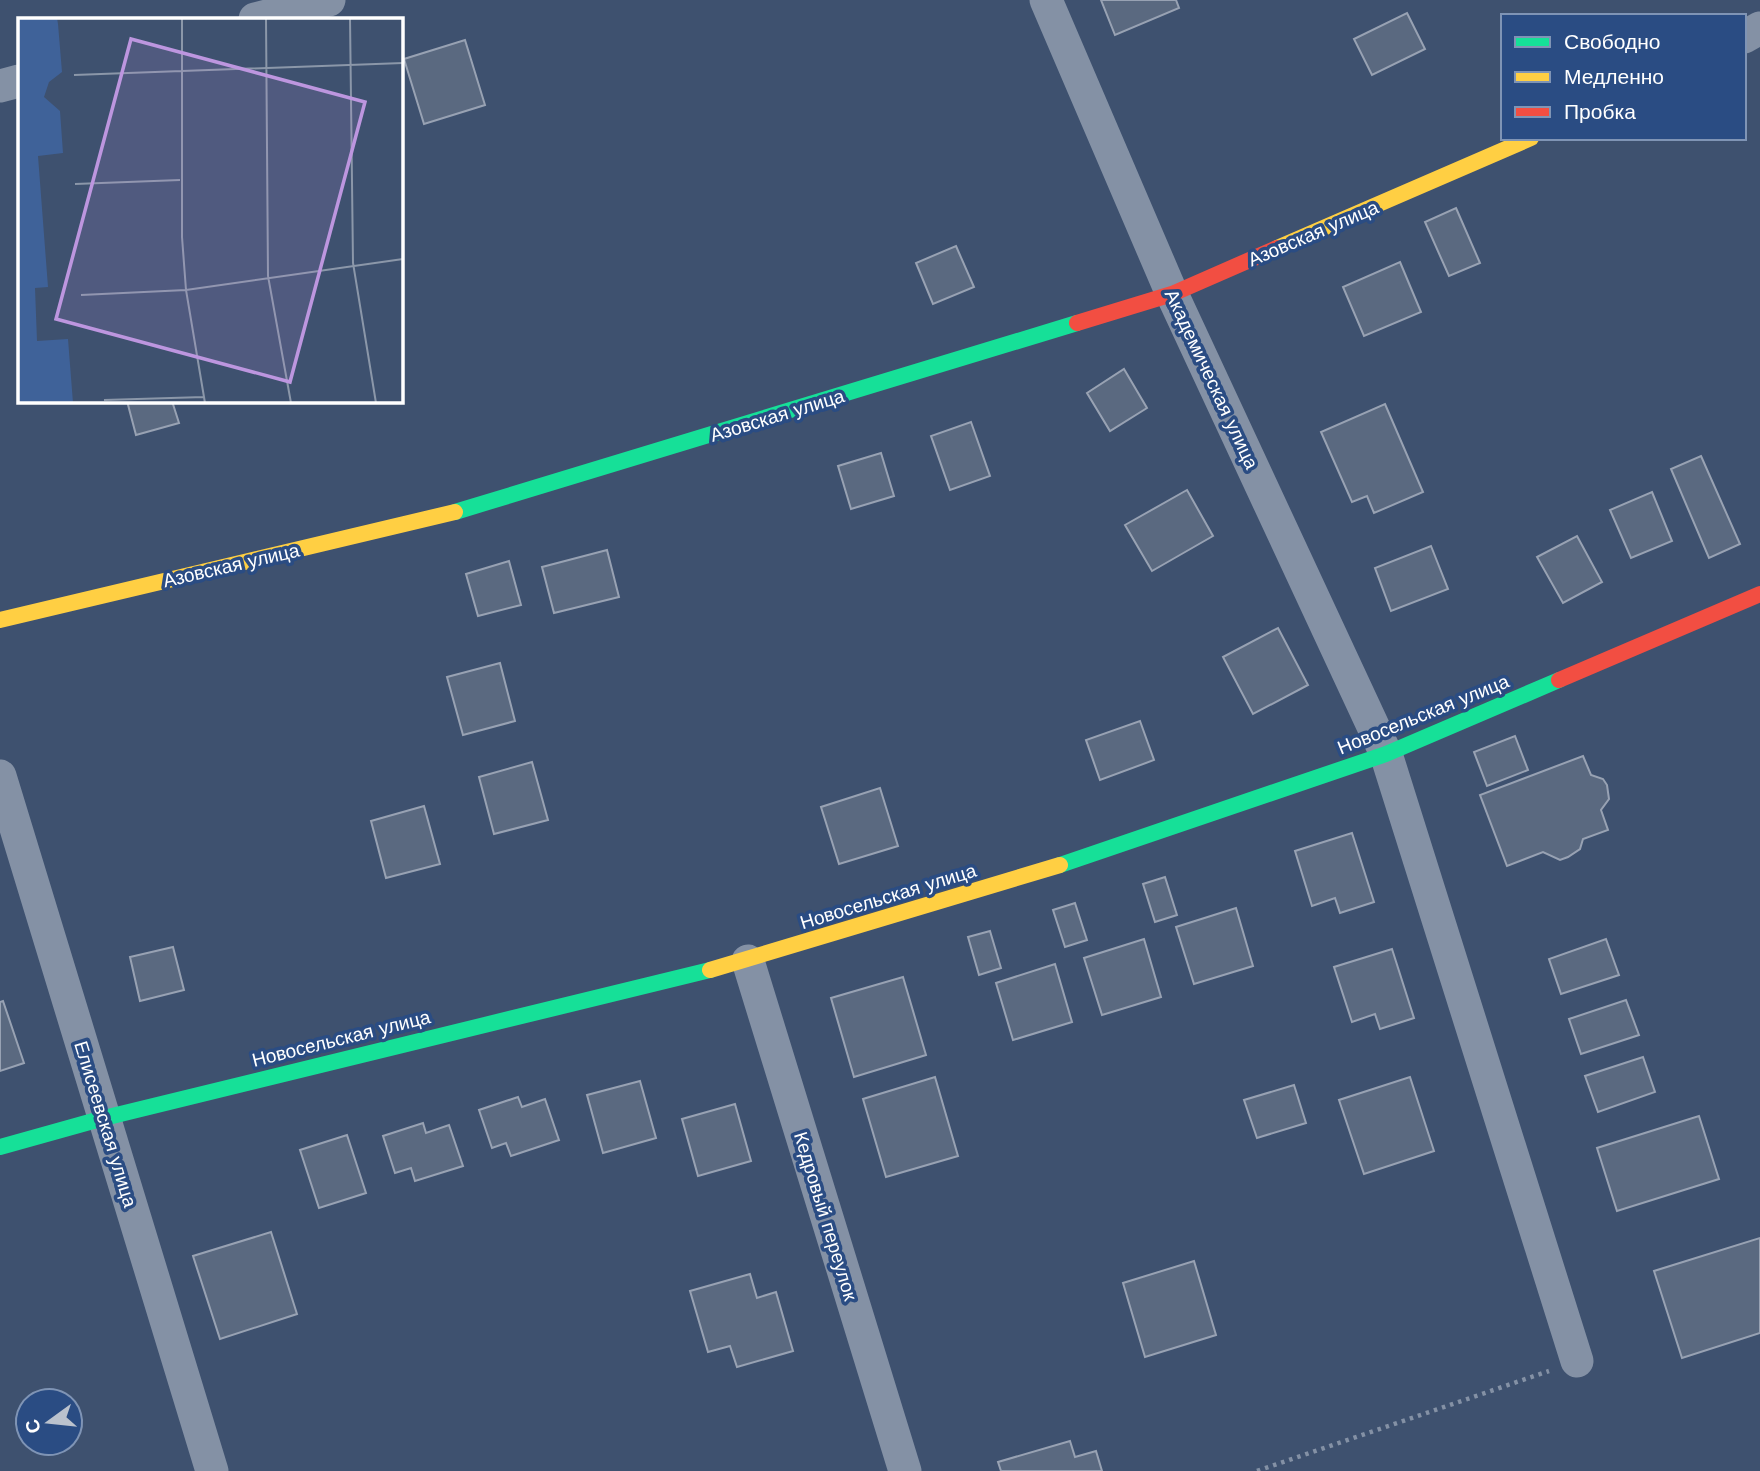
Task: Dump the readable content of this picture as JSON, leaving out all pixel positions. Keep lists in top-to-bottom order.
{
  "streets": {
    "street": [
      "Азовская улица",
      "Академическая улица",
      "Новосельская улица",
      "Елисеевская улица",
      "Кедровый переулок"
    ]
  },
  "crossings": [
    ["Азовская улица", "Академическая улица"],
    ["Академическая улица", "Новосельская улица"],
    ["Новосельская улица", "Елисеевская улица"],
    ["Новосельская улица", "Кедровый переулок"]
  ],
  "legend": ["Свободно", "Медленно", "Пробка"],
  "north": "left"
}
